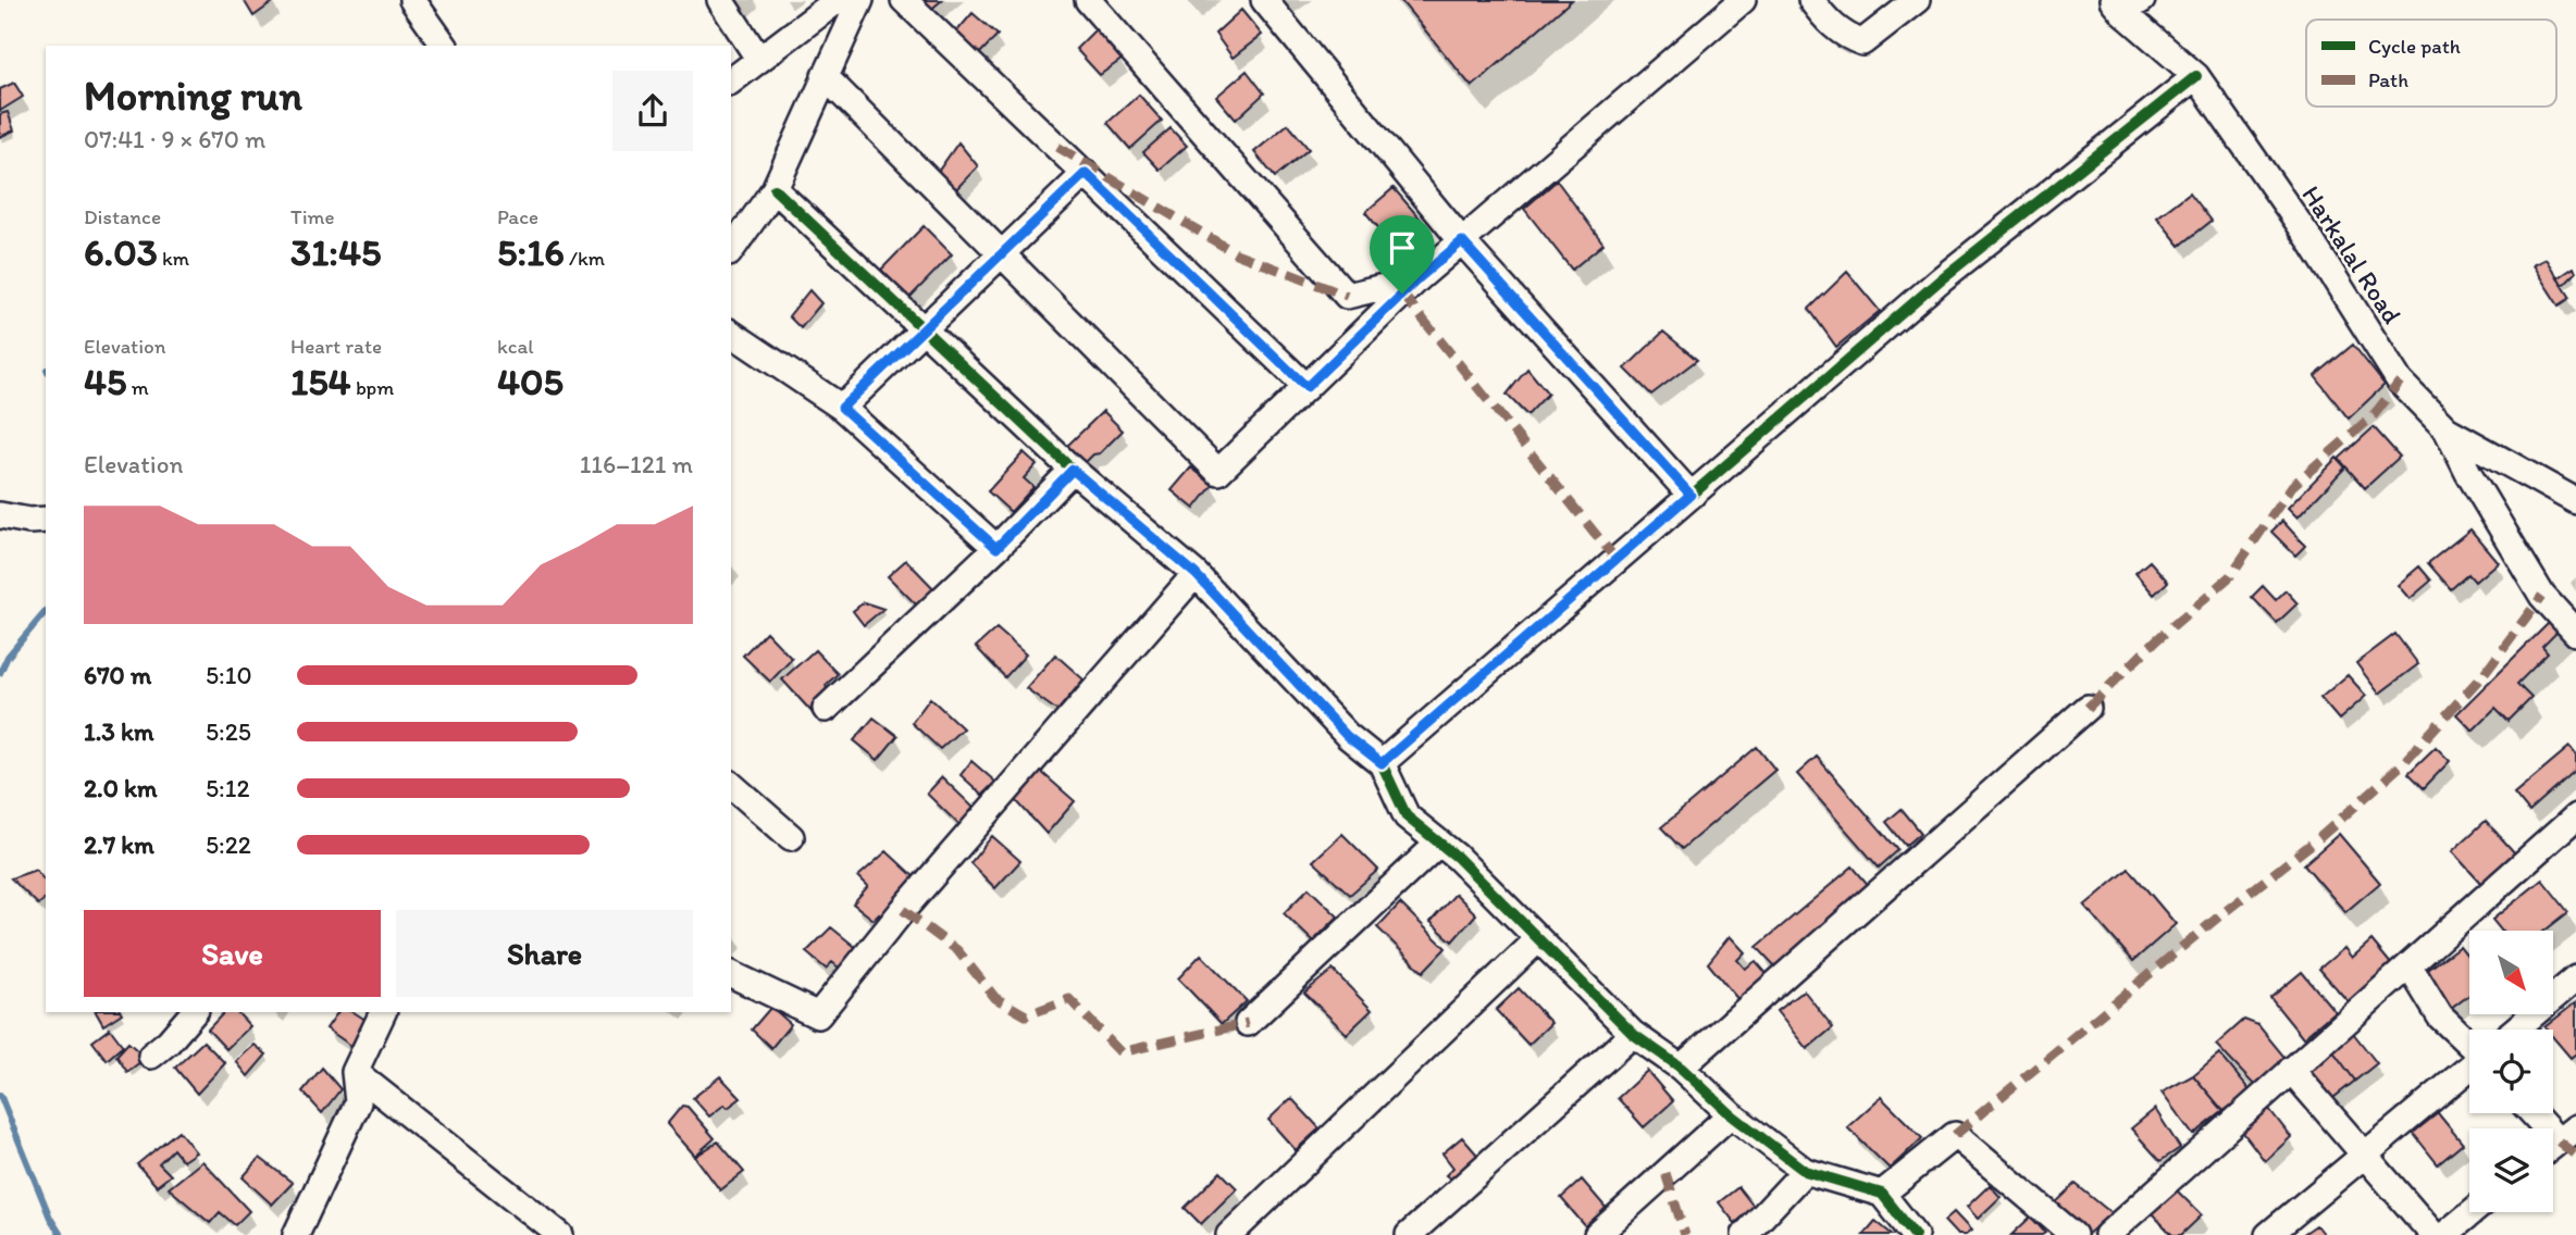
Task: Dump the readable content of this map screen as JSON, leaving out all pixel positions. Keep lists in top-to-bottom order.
{
  "streets": {
    "street": ["Harkalal Road"]
  },
  "legend": ["Cycle path", "Path"],
  "north": "bottom right",
  "page": {
    "heading": ["Morning run", "07:41 · 9 × 670 m"],
    "stats": [
      ["Distance", "6.03 km"],
      ["Time", "31:45"],
      ["Pace", "5:16 /km"],
      ["Elevation", "45 m"],
      ["Heart rate", "154 bpm"],
      ["kcal", "405"]
    ],
    "chart": ["Elevation", "116–121 m"],
    "list": [
      {
        "name": "670 m",
        "note": "5:10"
      },
      {
        "name": "1.3 km",
        "note": "5:25"
      },
      {
        "name": "2.0 km",
        "note": "5:12"
      },
      {
        "name": "2.7 km",
        "note": "5:22"
      }
    ],
    "buttons": ["Save", "Share"]
  }
}
